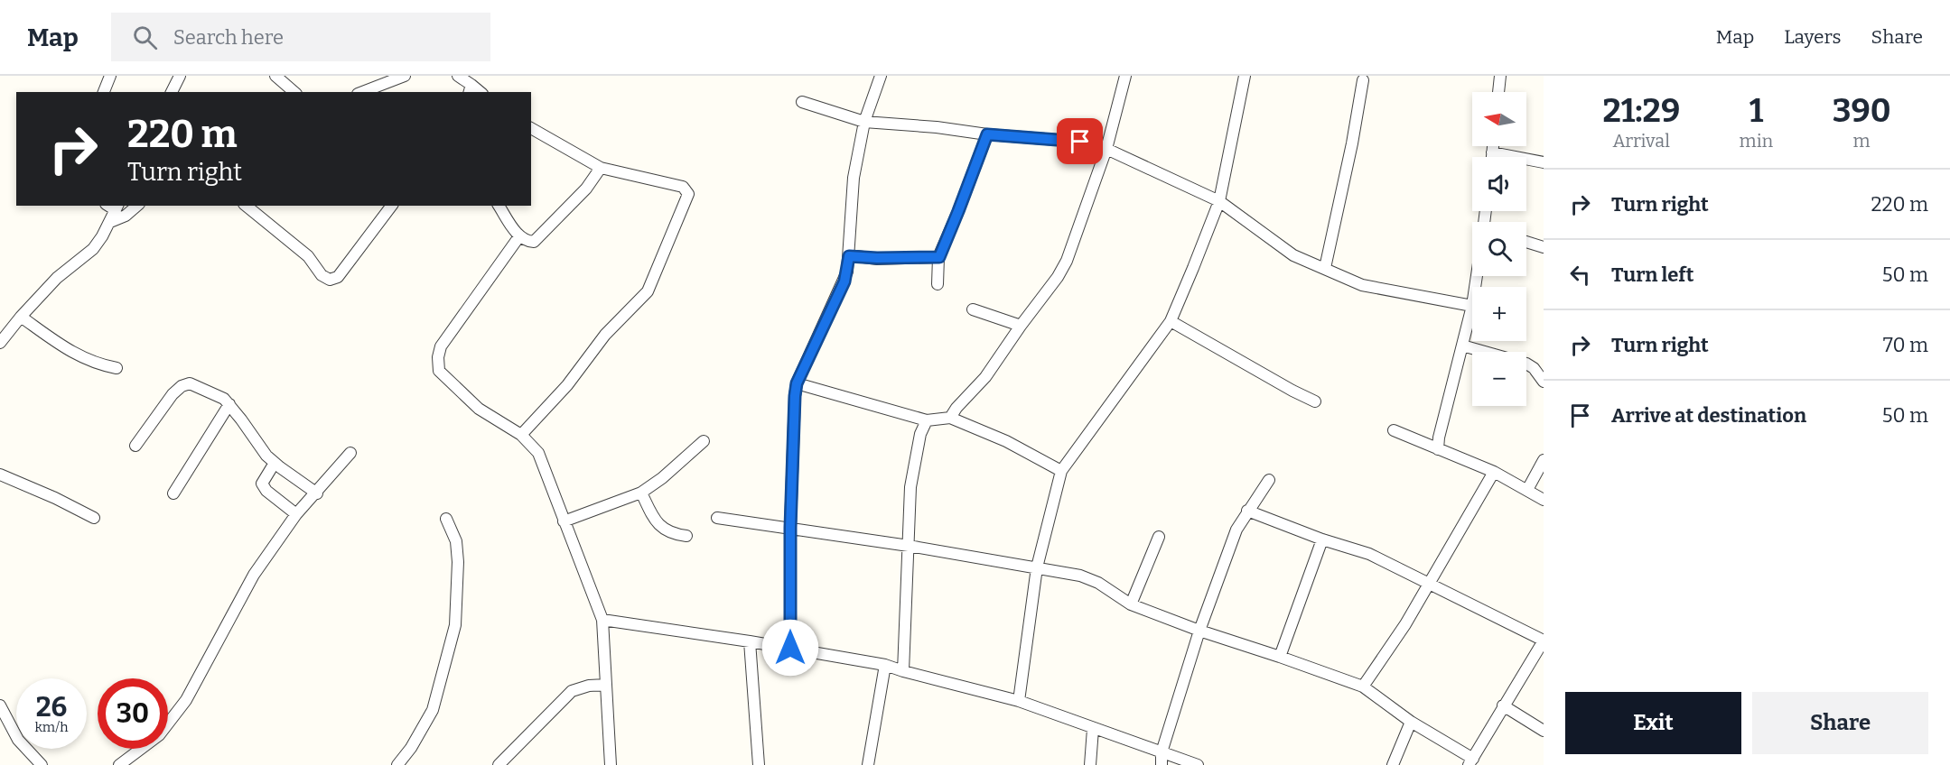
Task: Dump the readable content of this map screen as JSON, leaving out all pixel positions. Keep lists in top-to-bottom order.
{
  "north": "left",
  "page": {
    "header": "Map",
    "search": "Search here",
    "nav": ["Map", "Layers", "Share"],
    "eta": [
      "21:29",
      "Arrival",
      "1",
      "min",
      "390",
      "m"
    ],
    "map_buttons": ["+", "−"],
    "turn": ["220 m", "Turn right"],
    "list": [
      {
        "name": "Turn right",
        "value": "220 m"
      },
      {
        "name": "Turn left",
        "value": "50 m"
      },
      {
        "name": "Turn right",
        "value": "70 m"
      },
      {
        "name": "Arrive at destination",
        "value": "50 m"
      }
    ],
    "speed": "26 km/h",
    "limit": "30",
    "buttons": ["Exit", "Share"]
  }
}
